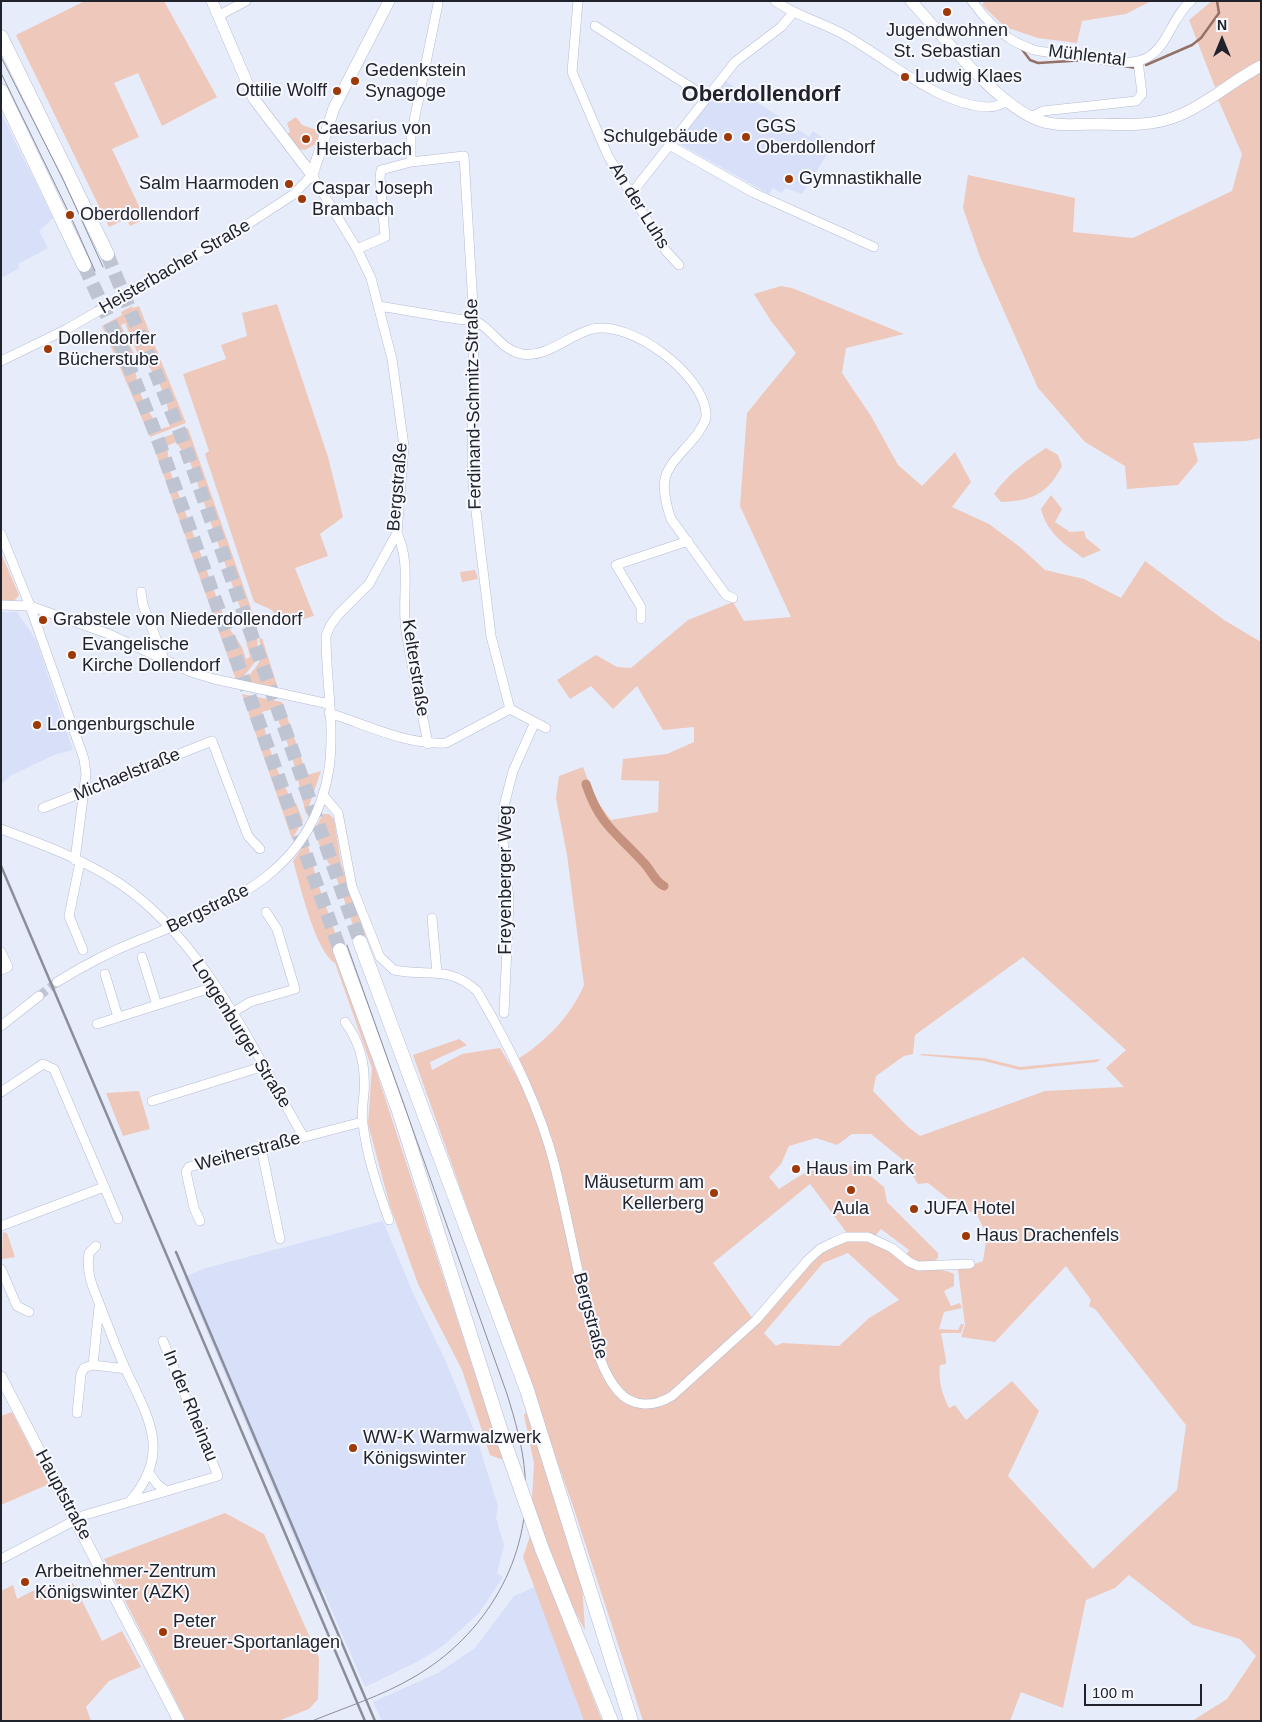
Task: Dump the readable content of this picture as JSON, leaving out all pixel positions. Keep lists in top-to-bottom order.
{
  "streets": {
    "main road": ["Heisterbacher Straße", "Hauptstraße"],
    "street": [
      "Mühlental",
      "An der Luhs",
      "Ferdinand-Schmitz-Straße",
      "Bergstraße",
      "Kelterstraße",
      "Michaelstraße",
      "Freyenberger Weg",
      "Longenburger Straße",
      "Weiherstraße",
      "In der Rheinau"
    ]
  },
  "crossings": [
    ["Heisterbacher Straße", "Bergstraße"],
    ["Bergstraße", "Kelterstraße"],
    ["Bergstraße", "Longenburger Straße"],
    ["Longenburger Straße", "Weiherstraße"],
    ["In der Rheinau", "Hauptstraße"]
  ],
  "districts": ["Oberdollendorf"],
  "places": [
    "Jugendwohnen St. Sebastian",
    "Ludwig Klaes",
    "Gedenkstein Synagoge",
    "Ottilie Wolff",
    "Schulgebäude",
    "GGS Oberdollendorf",
    "Caesarius von Heisterbach",
    "Gymnastikhalle",
    "Salm Haarmoden",
    "Caspar Joseph Brambach",
    "Oberdollendorf",
    "Dollendorfer Bücherstube",
    "Grabstele von Niederdollendorf",
    "Evangelische Kirche Dollendorf",
    "Longenburgschule",
    "Haus im Park",
    "Aula",
    "Mäuseturm am Kellerberg",
    "JUFA Hotel",
    "Haus Drachenfels",
    "WW-K Warmwalzwerk Königswinter",
    "Arbeitnehmer-Zentrum Königswinter (AZK)",
    "Peter Breuer-Sportanlagen"
  ],
  "scale_bar": "100 m",
  "north": "top"
}
